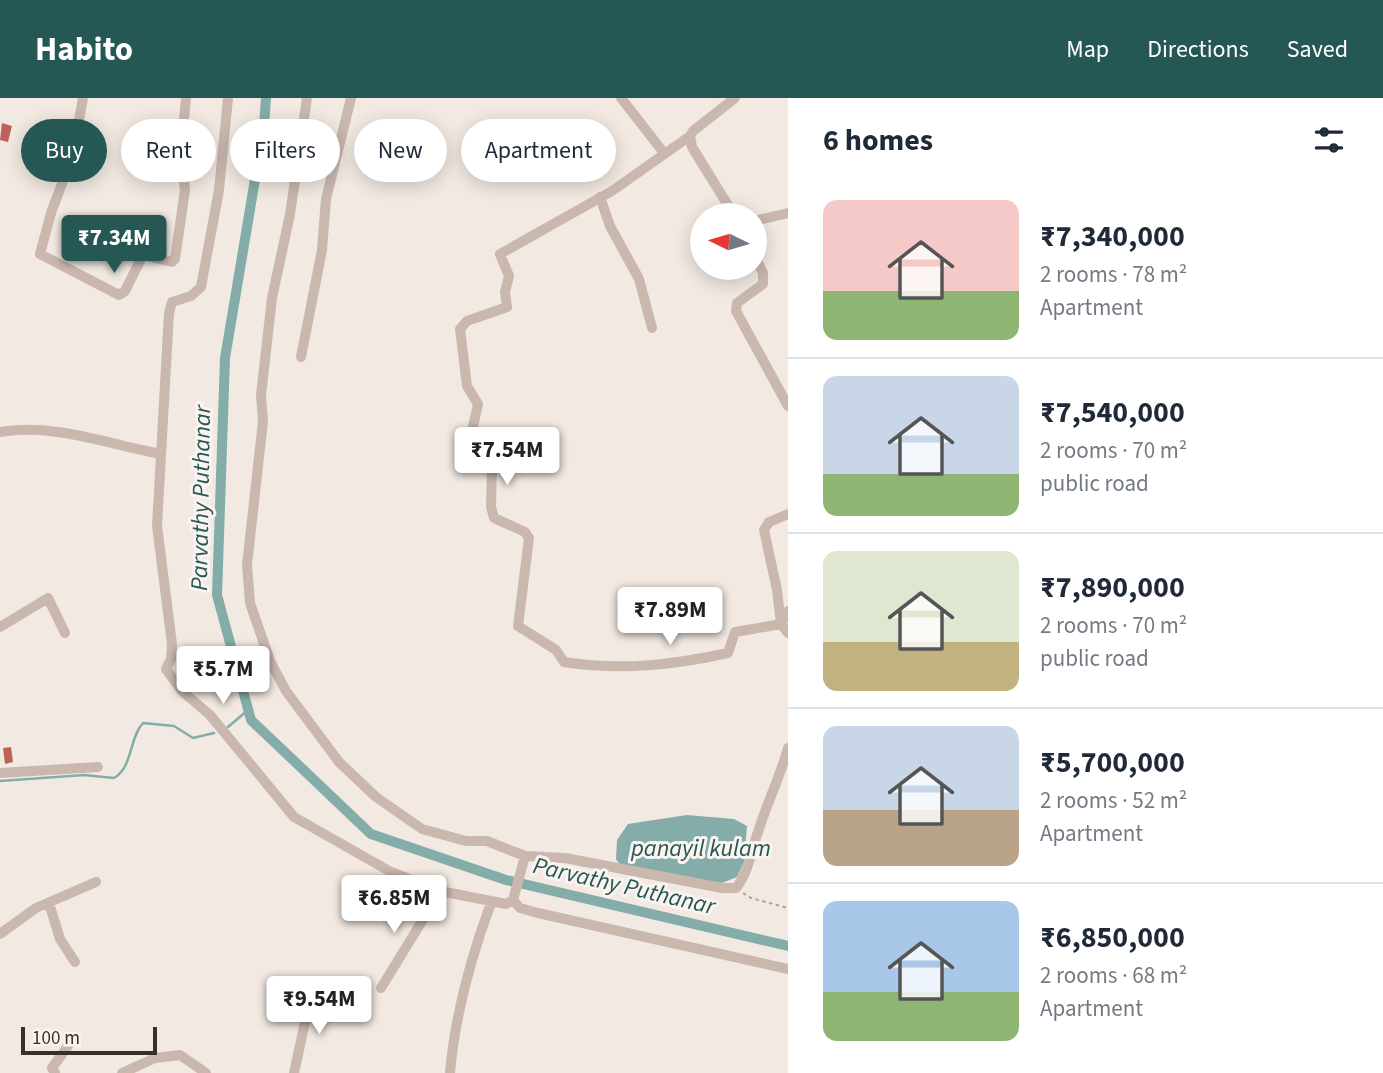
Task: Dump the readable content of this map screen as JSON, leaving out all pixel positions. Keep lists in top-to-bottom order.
{
  "water": ["Parvathy Puthanar", "panayil kulam"],
  "scale_bar": "100 m",
  "north": "left",
  "page": {
    "header": "Habito",
    "nav": ["Map", "Directions", "Saved"],
    "heading": "6 homes",
    "chip": [
      "Buy",
      "Rent",
      "Filters",
      "New",
      "Apartment"
    ],
    "list": [
      {
        "name": "₹7,340,000",
        "note": "2 rooms · 78 m² · Apartment"
      },
      {
        "name": "₹7,540,000",
        "note": "2 rooms · 70 m² · public road"
      },
      {
        "name": "₹7,890,000",
        "note": "2 rooms · 70 m² · public road"
      },
      {
        "name": "₹5,700,000",
        "note": "2 rooms · 52 m² · Apartment"
      },
      {
        "name": "₹6,850,000",
        "note": "2 rooms · 68 m² · Apartment"
      }
    ],
    "price": [
      "₹7.34M",
      "₹7.54M",
      "₹7.89M",
      "₹5.7M",
      "₹6.85M",
      "₹9.54M"
    ],
    "scale": "100 m"
  }
}
